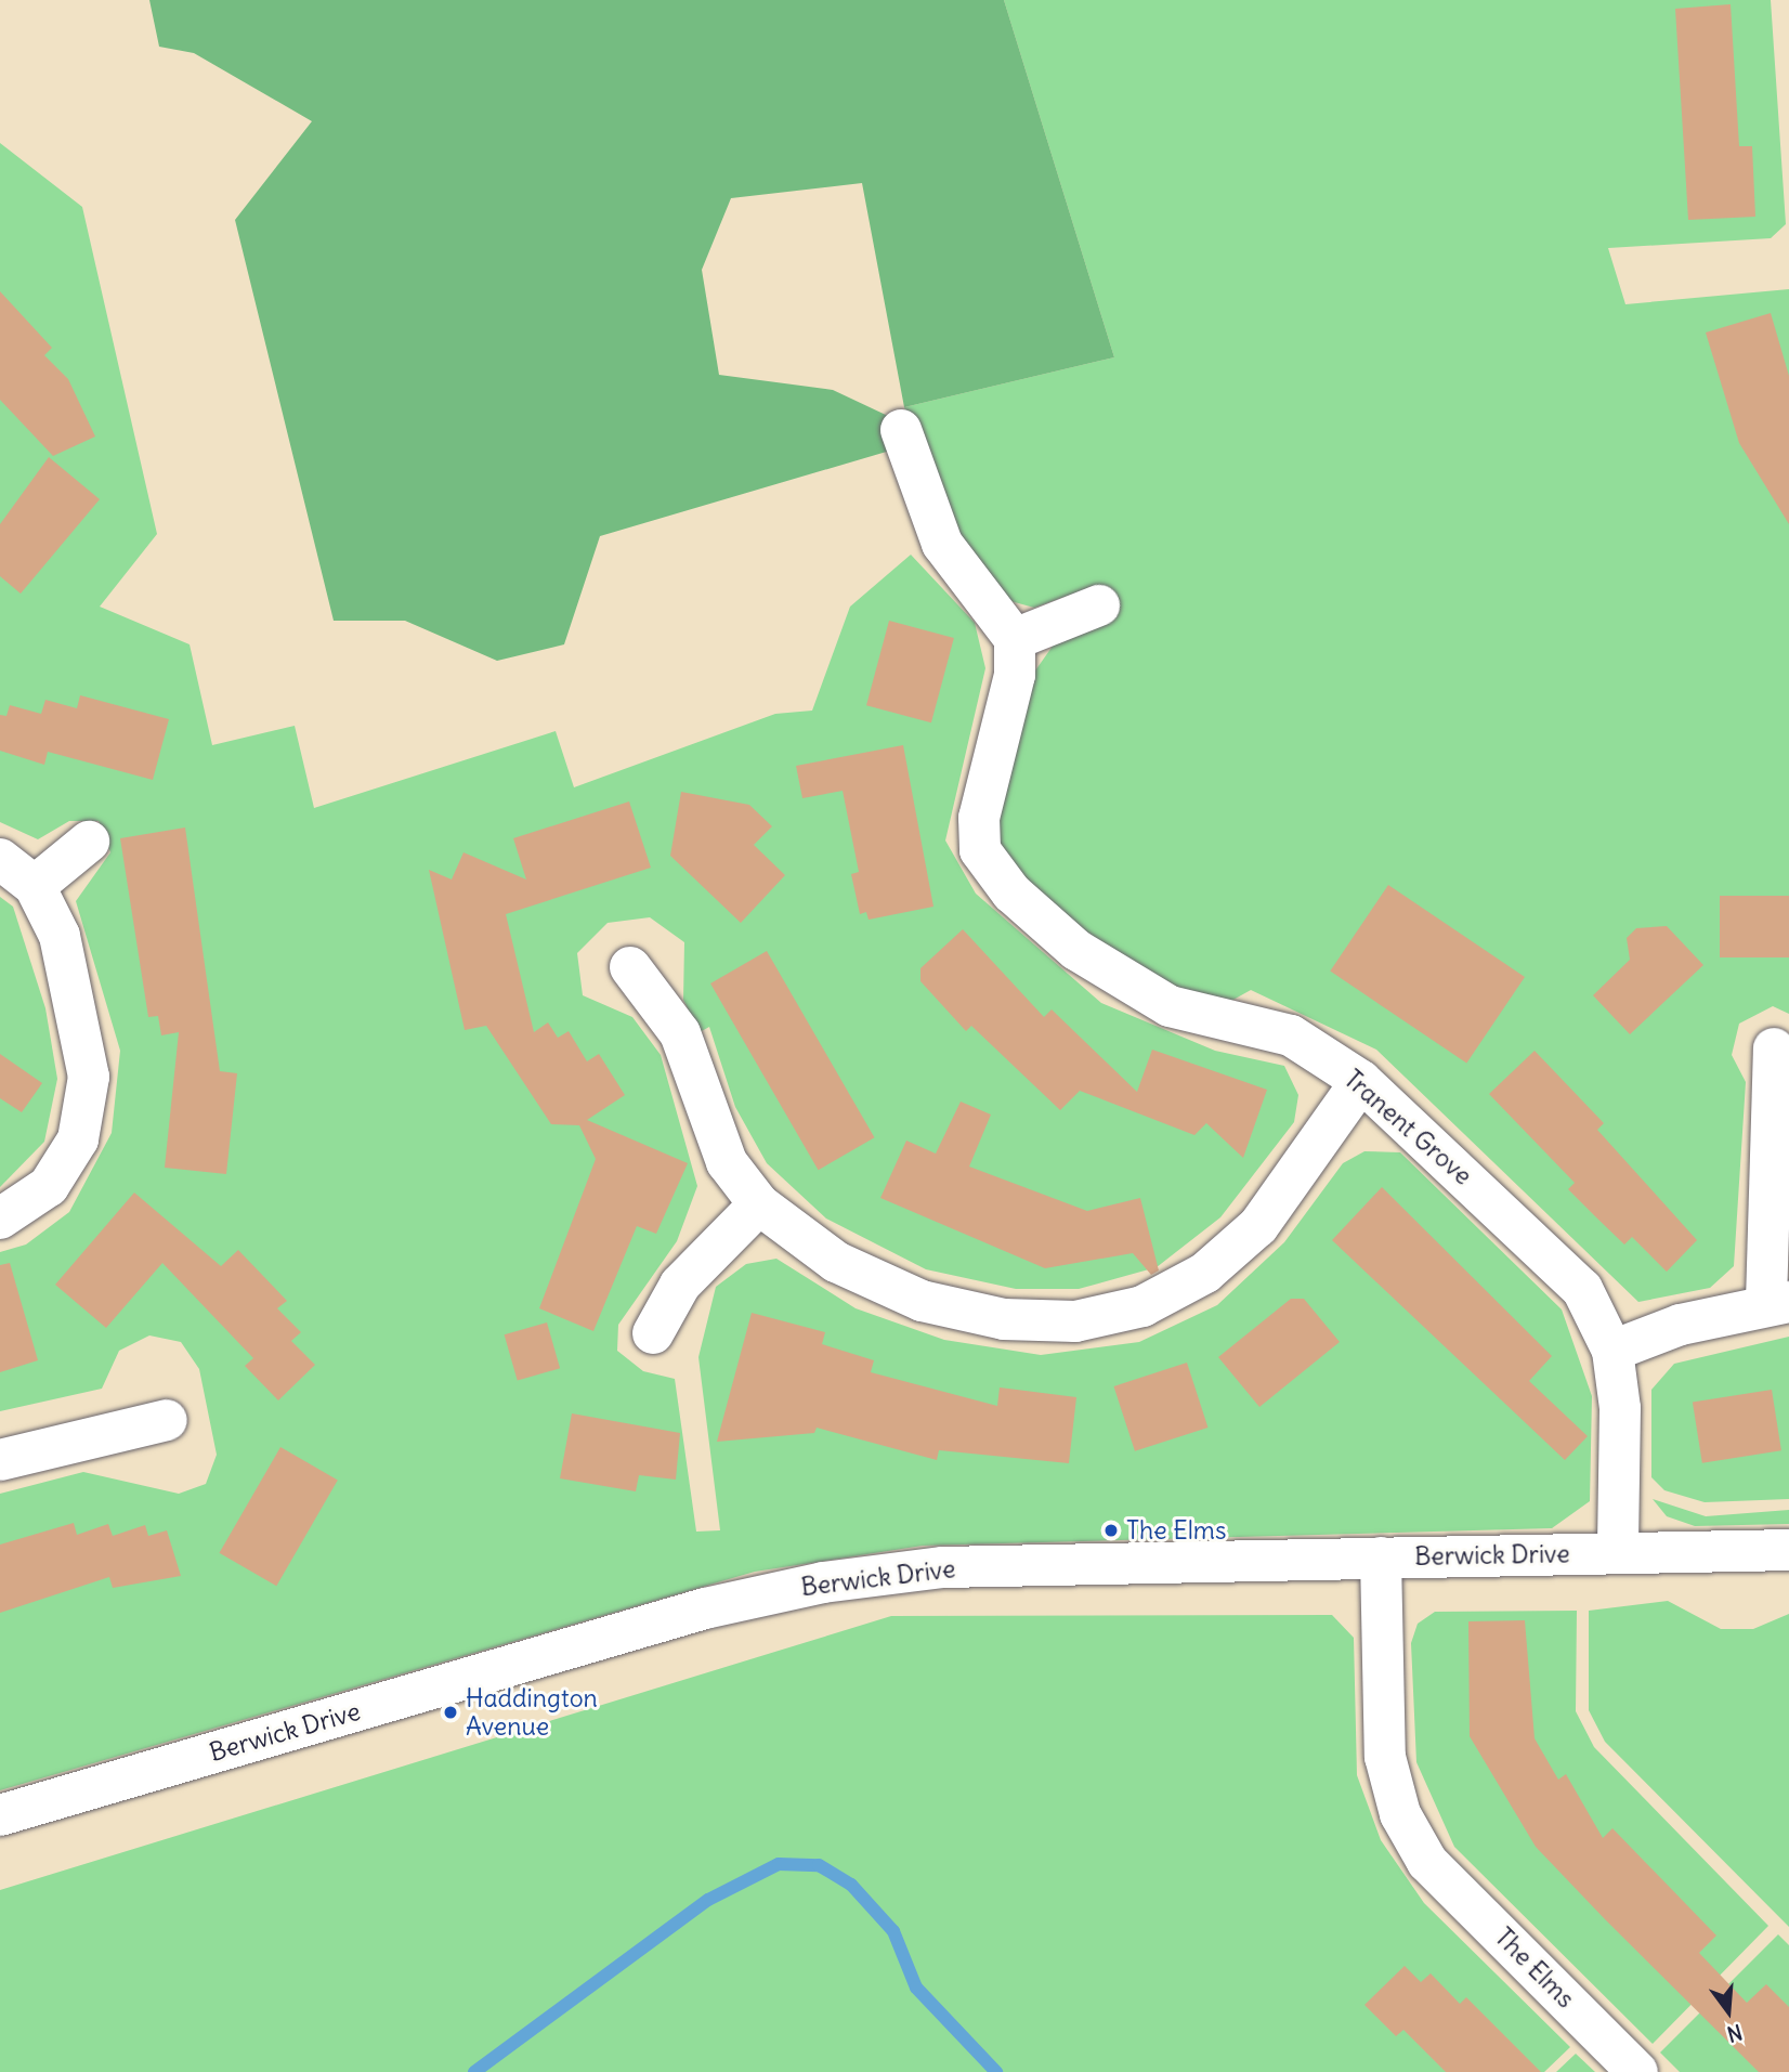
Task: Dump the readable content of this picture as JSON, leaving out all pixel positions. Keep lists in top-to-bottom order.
{
  "streets": {
    "street": ["Tranent Grove", "Berwick Drive", "The Elms"]
  },
  "crossings": [
    ["Tranent Grove", "Berwick Drive"],
    ["Berwick Drive", "The Elms"]
  ],
  "places": ["The Elms", "Haddington Avenue"],
  "north": "bottom"
}
